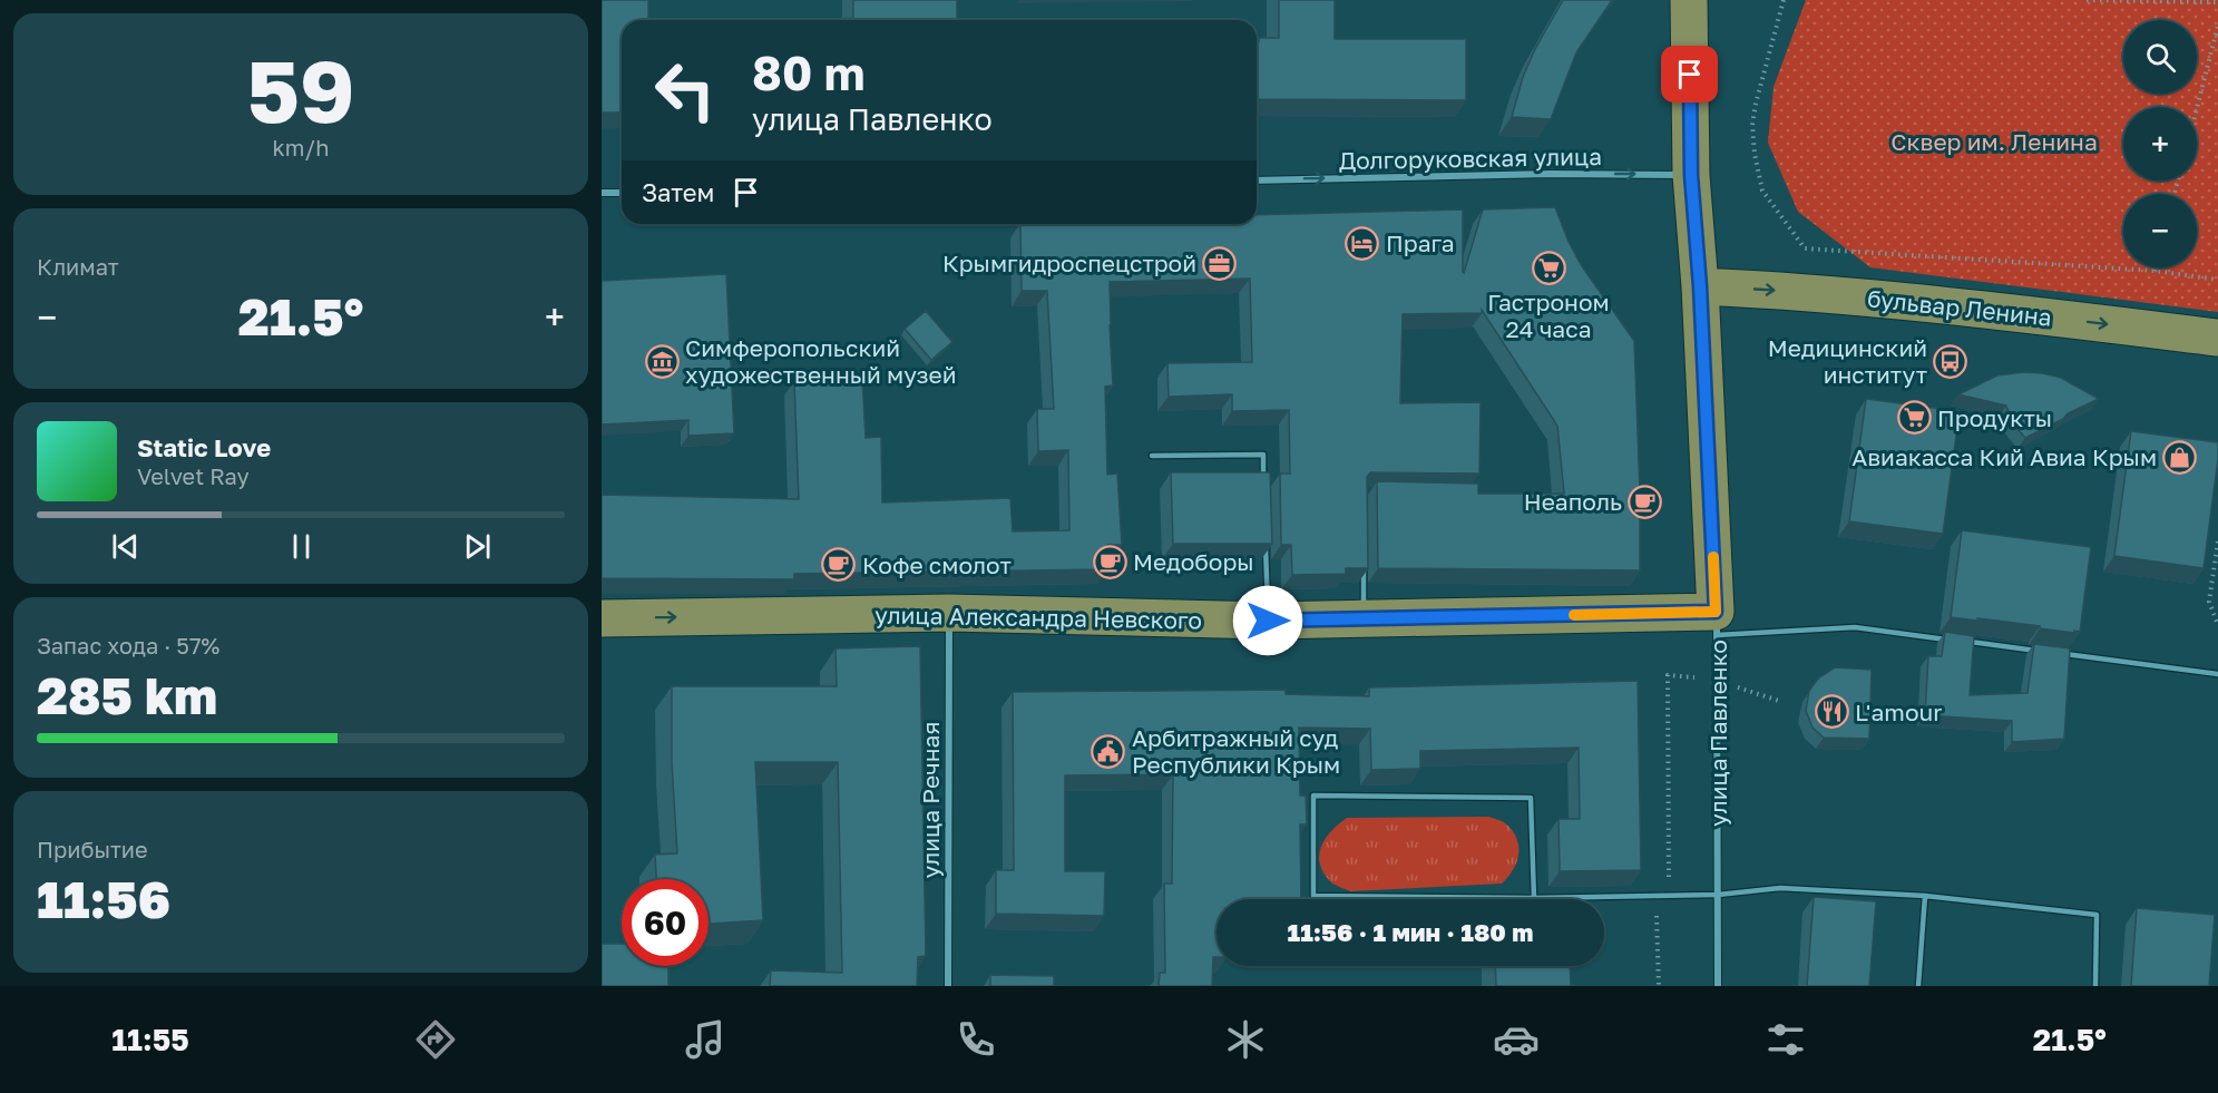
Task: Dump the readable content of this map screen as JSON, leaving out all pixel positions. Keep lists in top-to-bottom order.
{
  "streets": {
    "main road": ["бульвар Ленина", "улица Александра Невского", "улица Павленко"],
    "street": ["Долгоруковская улица", "улица Речная"]
  },
  "crossings": [
    ["Долгоруковская улица", "улица Павленко"],
    ["бульвар Ленина", "улица Павленко"],
    ["улица Александра Невского", "улица Павленко"],
    ["улица Александра Невского", "улица Речная"]
  ],
  "one_way": ["Долгоруковская улица", "бульвар Ленина"],
  "parks": ["Сквер им. Ленина"],
  "places": {
    "hotel": ["Прага"],
    "office": ["Крымгидроспецстрой"],
    "supermarket": ["Гастроном 24 часа", "Продукты"],
    "museum": ["Симферопольский художественный музей"],
    "bus stop": ["Медицинский институт"],
    "shop": ["Авиакасса Кий Авиа Крым"],
    "cafe": ["Неаполь", "Медоборы", "Кофе смолот"],
    "restaurant": ["L'amour"],
    "public building": ["Арбитражный суд Республики Крым"]
  },
  "page": {
    "tile": [
      ["59", "km/h"],
      "Климат",
      ["Запас хода · 57%", "285 km"],
      ["Прибытие", "11:56"]
    ],
    "map_buttons": ["+", "−"],
    "turn": ["80 m", "улица Павленко"],
    "then": "Затем",
    "heat": ["−", "21.5°", "+"],
    "song": ["Static Love", "Velvet Ray"],
    "limit": "60",
    "trip": "11:56 · 1 мин · 180 m",
    "tabs": ["11:55", "21.5°"]
  }
}
